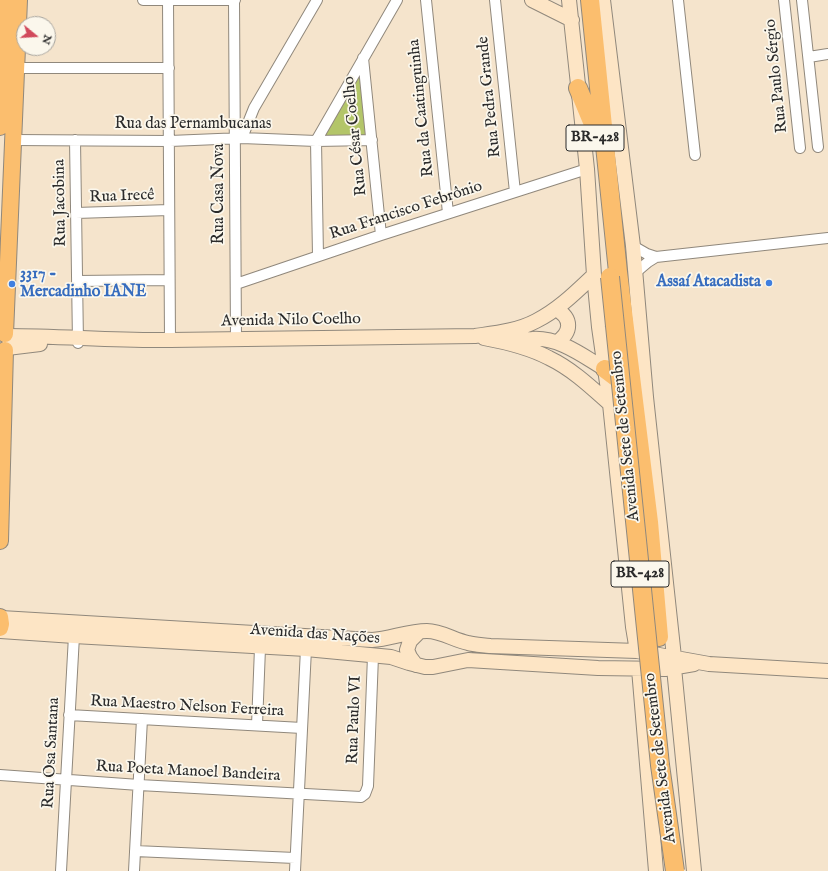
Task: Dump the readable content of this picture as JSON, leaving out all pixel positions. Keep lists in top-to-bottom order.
{
  "streets": {
    "highway": ["BR-428", "Avenida Sete de Setembro"],
    "main road": ["Avenida Nilo Coelho", "Avenida das Nações"],
    "street": [
      "Rua Paulo Sérgio",
      "Rua Pedra Grande",
      "Rua da Caatinguinha",
      "Rua das Pernambucanas",
      "Rua César Coelho",
      "Rua Casa Nova",
      "Rua Irecê",
      "Rua Jacobina",
      "Rua Francisco Febrônio",
      "Rua Maestro Nelson Ferreira",
      "Rua Paulo VI",
      "Rua Osa Santana",
      "Rua Poeta Manoel Bandeira"
    ]
  },
  "crossings": [
    ["Rua Pedra Grande", "Rua Francisco Febrônio"],
    ["Rua da Caatinguinha", "Rua Francisco Febrônio"],
    ["Rua das Pernambucanas", "Rua César Coelho"],
    ["Rua das Pernambucanas", "Rua Casa Nova"],
    ["Rua das Pernambucanas", "Rua Jacobina"],
    ["Rua César Coelho", "Rua Francisco Febrônio"],
    ["Rua Casa Nova", "Rua Francisco Febrônio"],
    ["Rua Casa Nova", "Avenida Nilo Coelho"],
    ["Rua Irecê", "Rua Jacobina"],
    ["Rua Jacobina", "Avenida Nilo Coelho"],
    ["Rua Francisco Febrônio", "Avenida Sete de Setembro"],
    ["Avenida Sete de Setembro", "Avenida das Nações"],
    ["Avenida das Nações", "Rua Paulo VI"],
    ["Avenida das Nações", "Rua Osa Santana"],
    ["Rua Maestro Nelson Ferreira", "Rua Osa Santana"],
    ["Rua Paulo VI", "Rua Poeta Manoel Bandeira"],
    ["Rua Osa Santana", "Rua Poeta Manoel Bandeira"]
  ],
  "places": ["Assaí Atacadista", "3317 - Mercadinho IANE"],
  "north": "right"
}
